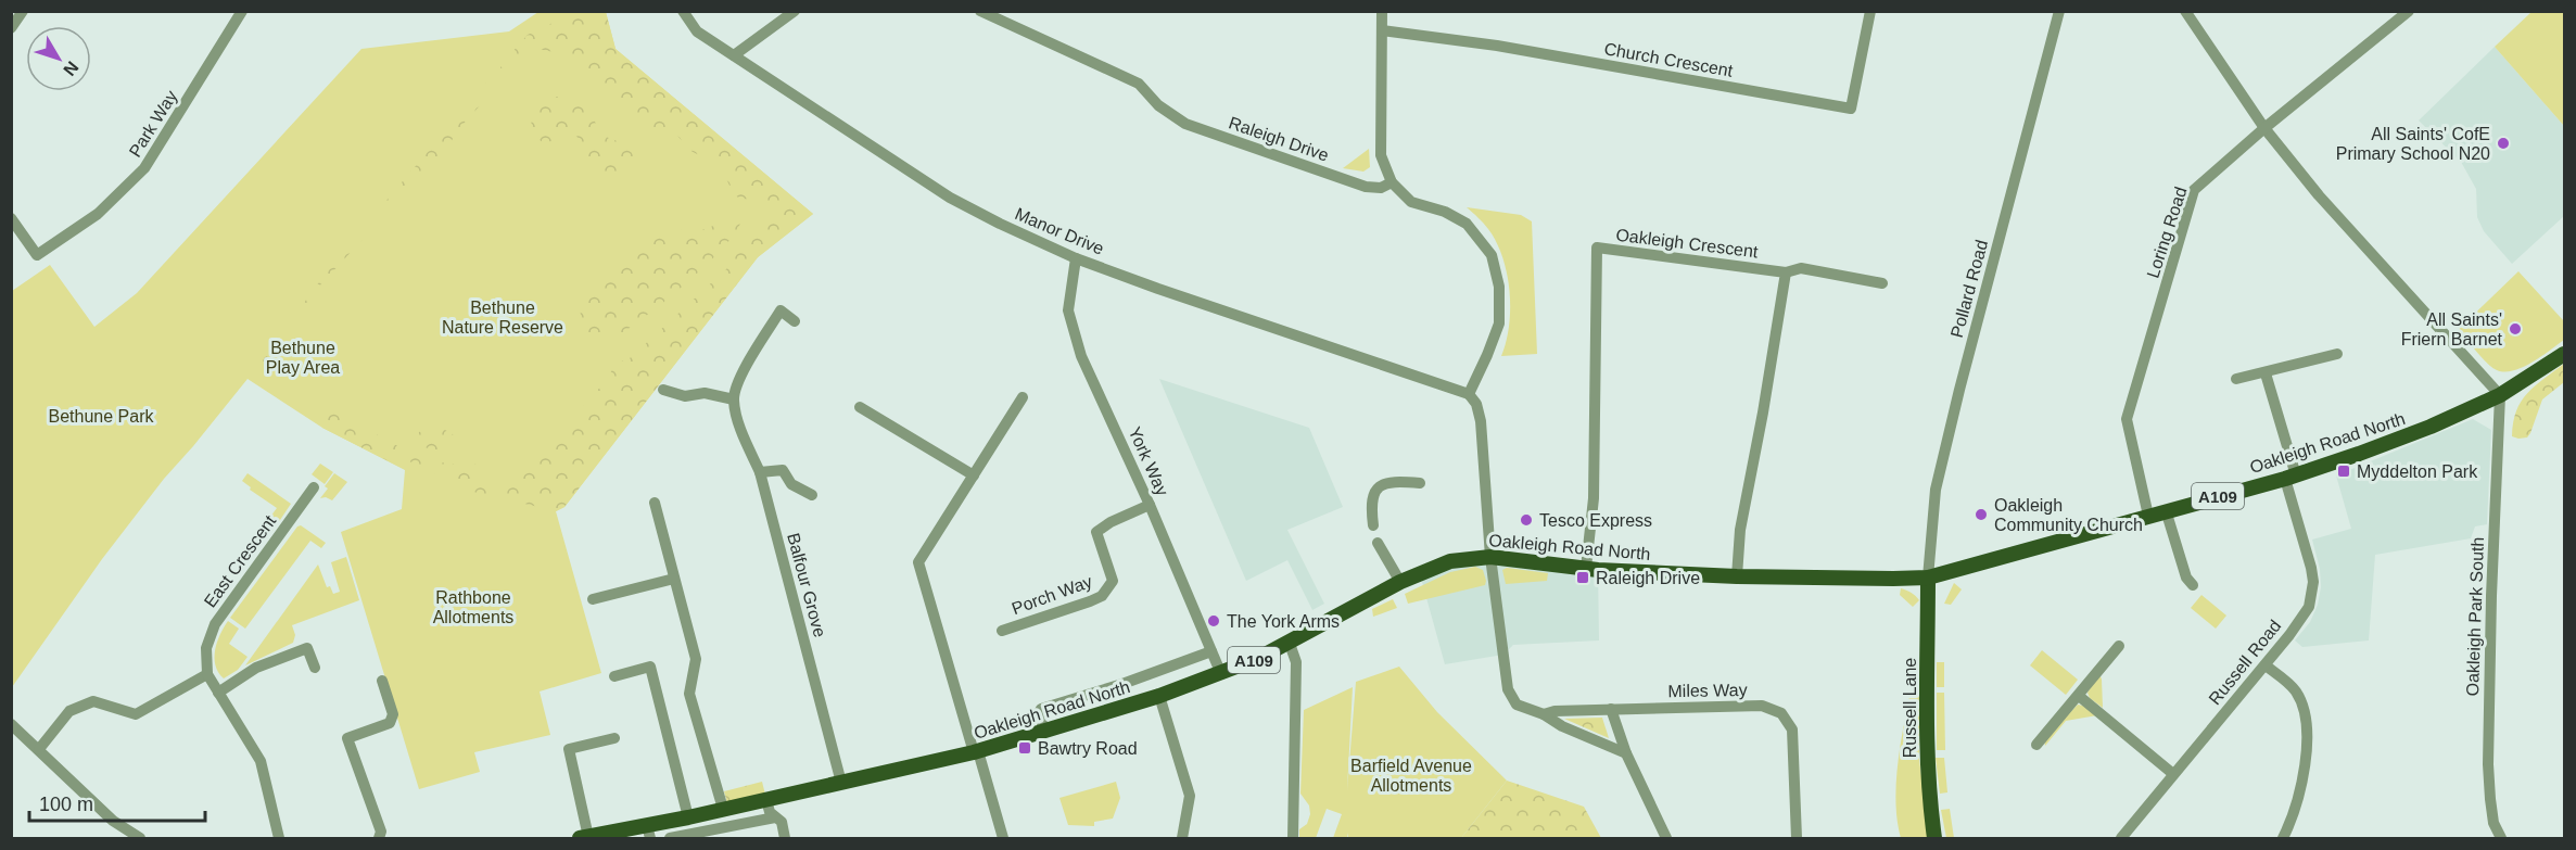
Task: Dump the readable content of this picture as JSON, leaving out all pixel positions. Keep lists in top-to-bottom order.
{
  "streets": {
    "main road": ["Oakleigh Road North", "A109", "Russell Lane"],
    "street": [
      "Church Crescent",
      "Park Way",
      "Raleigh Drive",
      "Manor Drive",
      "Loring Road",
      "Oakleigh Crescent",
      "Pollard Road",
      "York Way",
      "East Crescent",
      "Balfour Grove",
      "Porch Way",
      "Oakleigh Park South",
      "Russell Road",
      "Miles Way"
    ]
  },
  "crossings": [
    ["Manor Drive", "York Way"],
    ["Loring Road", "Oakleigh Road North"],
    ["Oakleigh Crescent", "Oakleigh Road North"],
    ["Pollard Road", "Oakleigh Road North"],
    ["Pollard Road", "Russell Lane"],
    ["Oakleigh Road North", "York Way"],
    ["Oakleigh Road North", "Balfour Grove"],
    ["Oakleigh Road North", "Oakleigh Park South"],
    ["Oakleigh Road North", "Russell Road"],
    ["Oakleigh Road North", "Russell Lane"],
    ["York Way", "Porch Way"]
  ],
  "parks": [
    "Bethune Nature Reserve",
    "Bethune Play Area",
    "Bethune Park",
    "Rathbone Allotments",
    "Barfield Avenue Allotments"
  ],
  "places": {
    "other": [
      "All Saints' CofE Primary School N20",
      "All Saints' Friern Barnet",
      "Oakleigh Community Church",
      "Tesco Express",
      "The York Arms"
    ],
    "transit": ["Myddelton Park", "Raleigh Drive", "Bawtry Road"]
  },
  "scale_bar": "100 m",
  "north": "bottom right"
}
